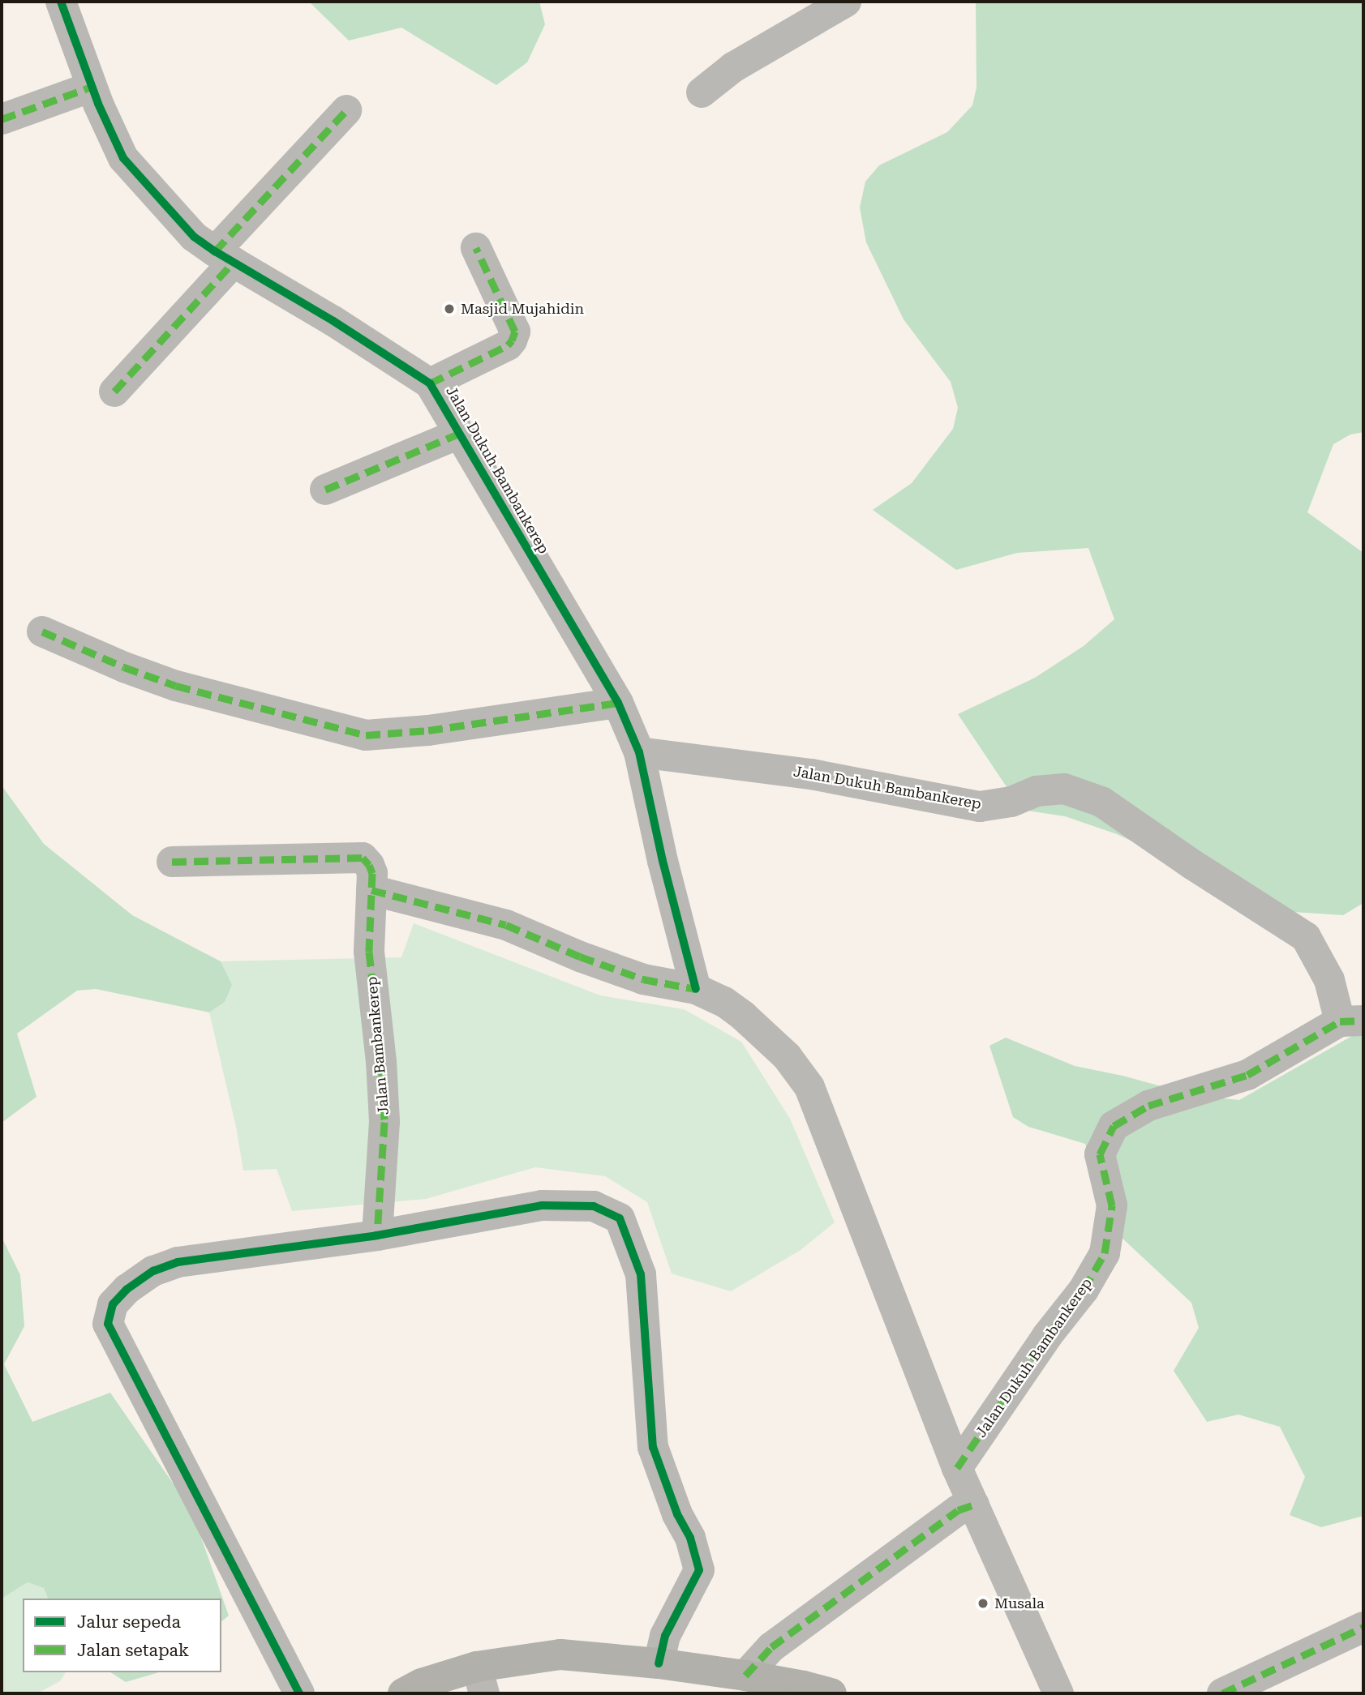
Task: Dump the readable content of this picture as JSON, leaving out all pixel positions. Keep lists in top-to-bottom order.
{
  "streets": {
    "street": ["Jalan Dukuh Bambankerep", "Jalan Bambankerep"]
  },
  "places": ["Masjid Mujahidin", "Musala"],
  "legend": ["Jalur sepeda", "Jalan setapak"]
}
